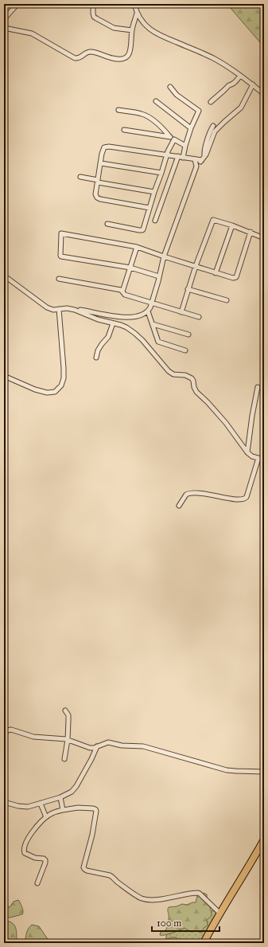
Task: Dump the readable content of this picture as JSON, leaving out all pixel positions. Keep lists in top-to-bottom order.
{
  "scale_bar": "100 m"
}
